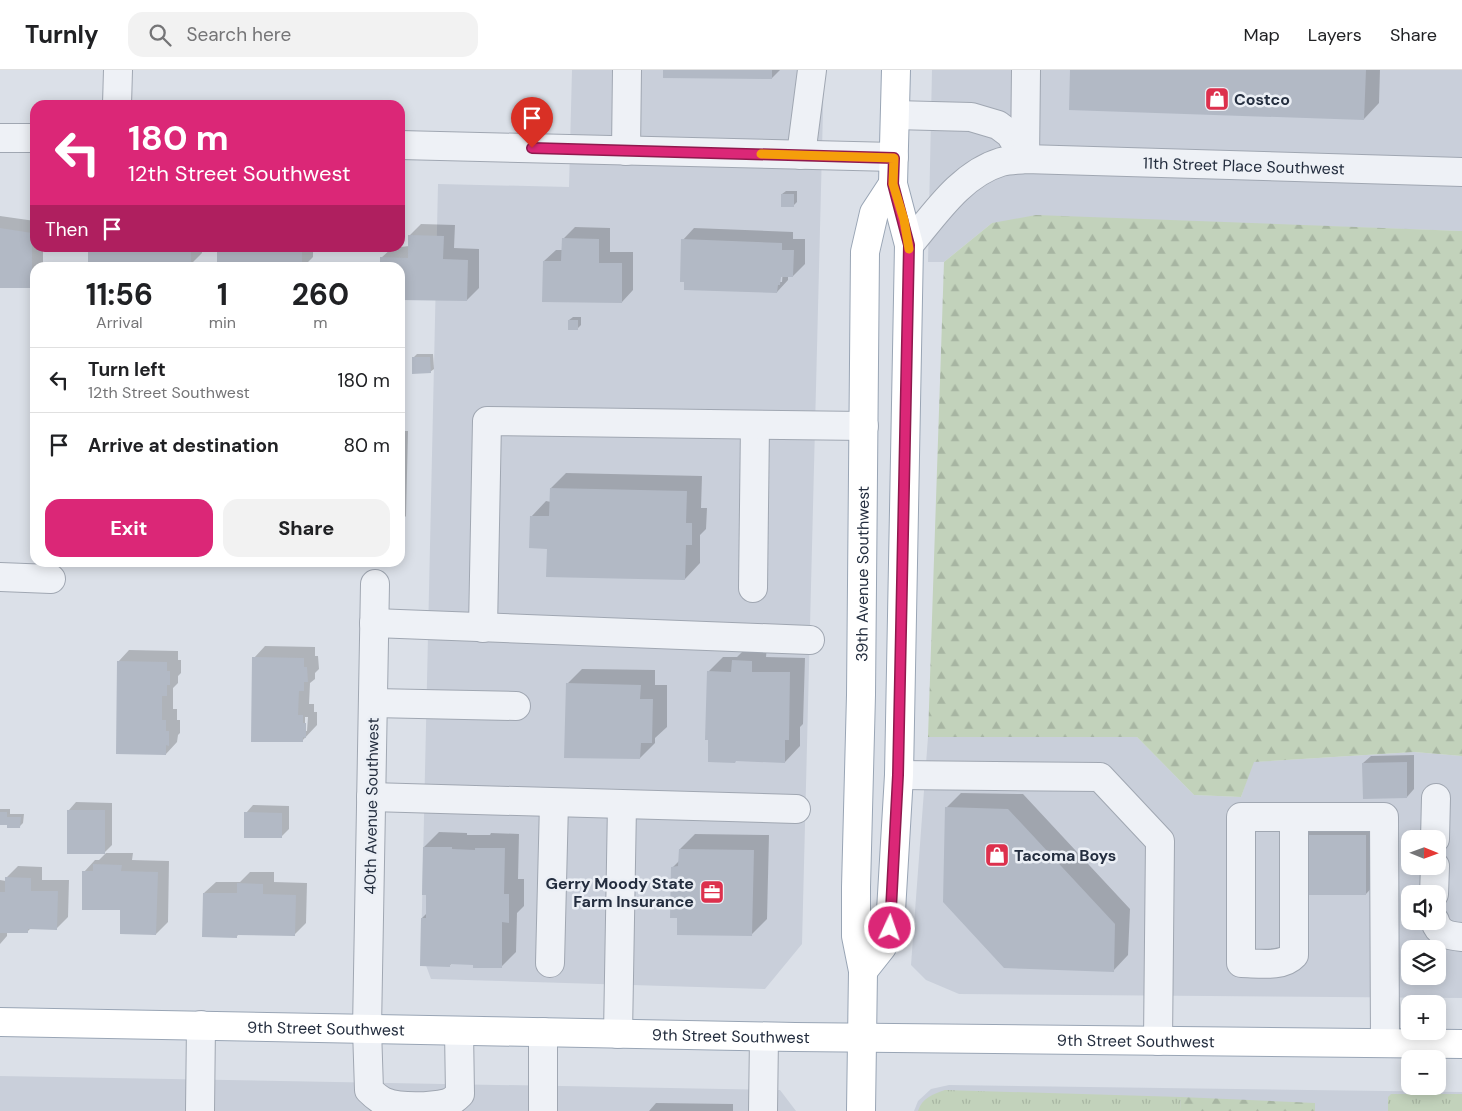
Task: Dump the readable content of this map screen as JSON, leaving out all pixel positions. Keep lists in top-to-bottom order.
{
  "streets": {
    "main road": ["39th Avenue Southwest", "9th Street Southwest"],
    "street": ["11th Street Place Southwest", "40th Avenue Southwest"]
  },
  "crossings": [
    ["39th Avenue Southwest", "9th Street Southwest"],
    ["40th Avenue Southwest", "9th Street Southwest"]
  ],
  "places": {
    "shop": ["Costco", "Tacoma Boys"],
    "office": ["Gerry Moody State Farm Insurance"]
  },
  "north": "right",
  "page": {
    "header": "Turnly",
    "search": "Search here",
    "nav": ["Map", "Layers", "Share"],
    "turn": ["180 m", "12th Street Southwest"],
    "then": "Then",
    "eta": [
      "11:56",
      "Arrival",
      "1",
      "min",
      "260",
      "m"
    ],
    "list": [
      {
        "name": "Turn left",
        "note": "12th Street Southwest",
        "value": "180 m"
      },
      {
        "name": "Arrive at destination",
        "value": "80 m"
      }
    ],
    "buttons": ["Exit", "Share"],
    "map_buttons": ["+", "−"]
  }
}
